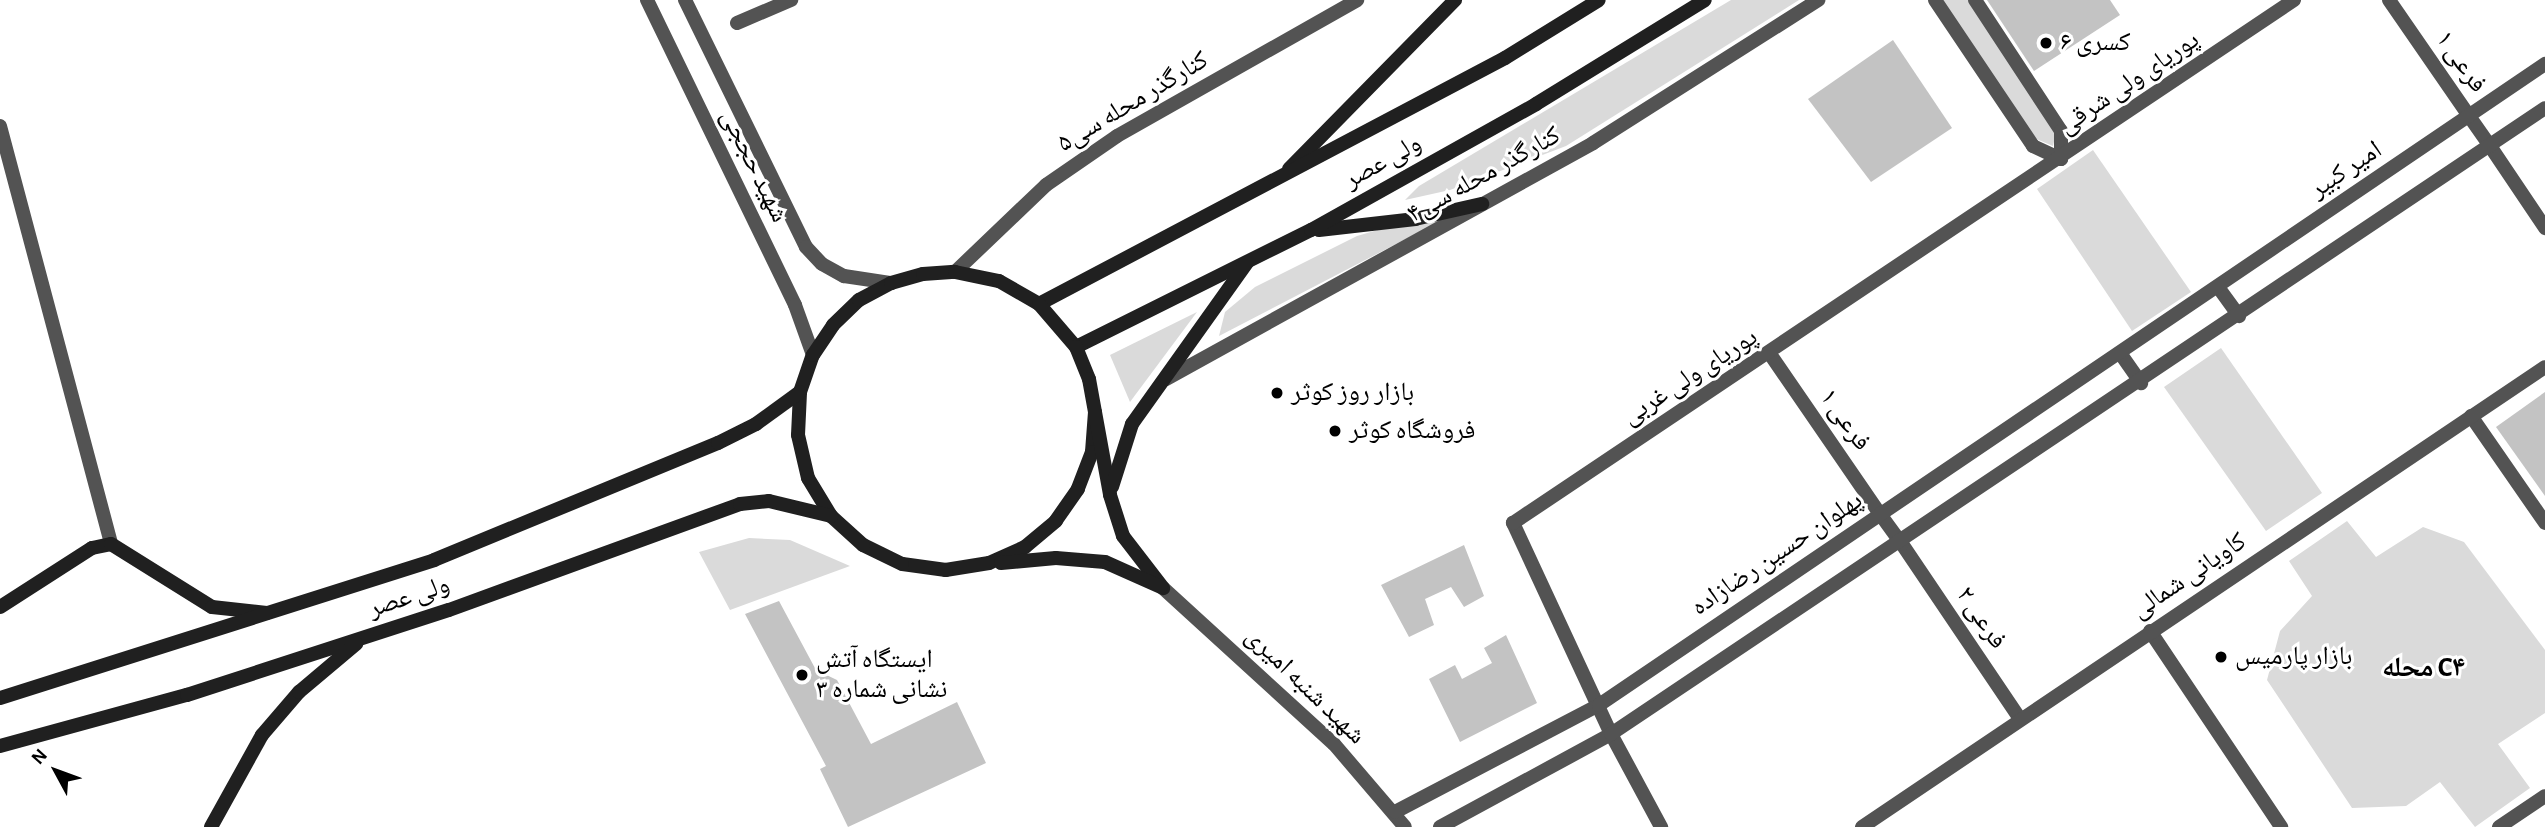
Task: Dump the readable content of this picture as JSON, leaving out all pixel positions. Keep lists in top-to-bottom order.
{
  "streets": {
    "main road": ["ولی عصر"],
    "street": [
      "فرعی ۱",
      "پوریای ولی شرقی",
      "کنارگذر محله سی۵",
      "شهید حججی",
      "امیر کبیر",
      "کنارگذر محله سی۴",
      "پوریای ولی غربی",
      "پهلوان حسین رضازاده",
      "کاویانی شمالی",
      "فرعی ۲",
      "شهید شنبه امیری"
    ]
  },
  "crossings": [
    ["فرعی ۱", "امیر کبیر"],
    ["فرعی ۱", "پوریای ولی غربی"],
    ["فرعی ۱", "پهلوان حسین رضازاده"],
    ["فرعی ۱", "فرعی ۲"],
    ["پوریای ولی شرقی", "پوریای ولی غربی"],
    ["امیر کبیر", "پهلوان حسین رضازاده"],
    ["پوریای ولی غربی", "پهلوان حسین رضازاده"],
    ["پهلوان حسین رضازاده", "شهید شنبه امیری"],
    ["کاویانی شمالی", "فرعی ۲"]
  ],
  "districts": ["محله C۴"],
  "places": [
    "کسری ۶",
    "بازار روز کوثر",
    "فروشگاه کوثر",
    "بازار پارمیس",
    "ایستگاه آتش نشانی شماره ۳"
  ],
  "north": "top left"
}
